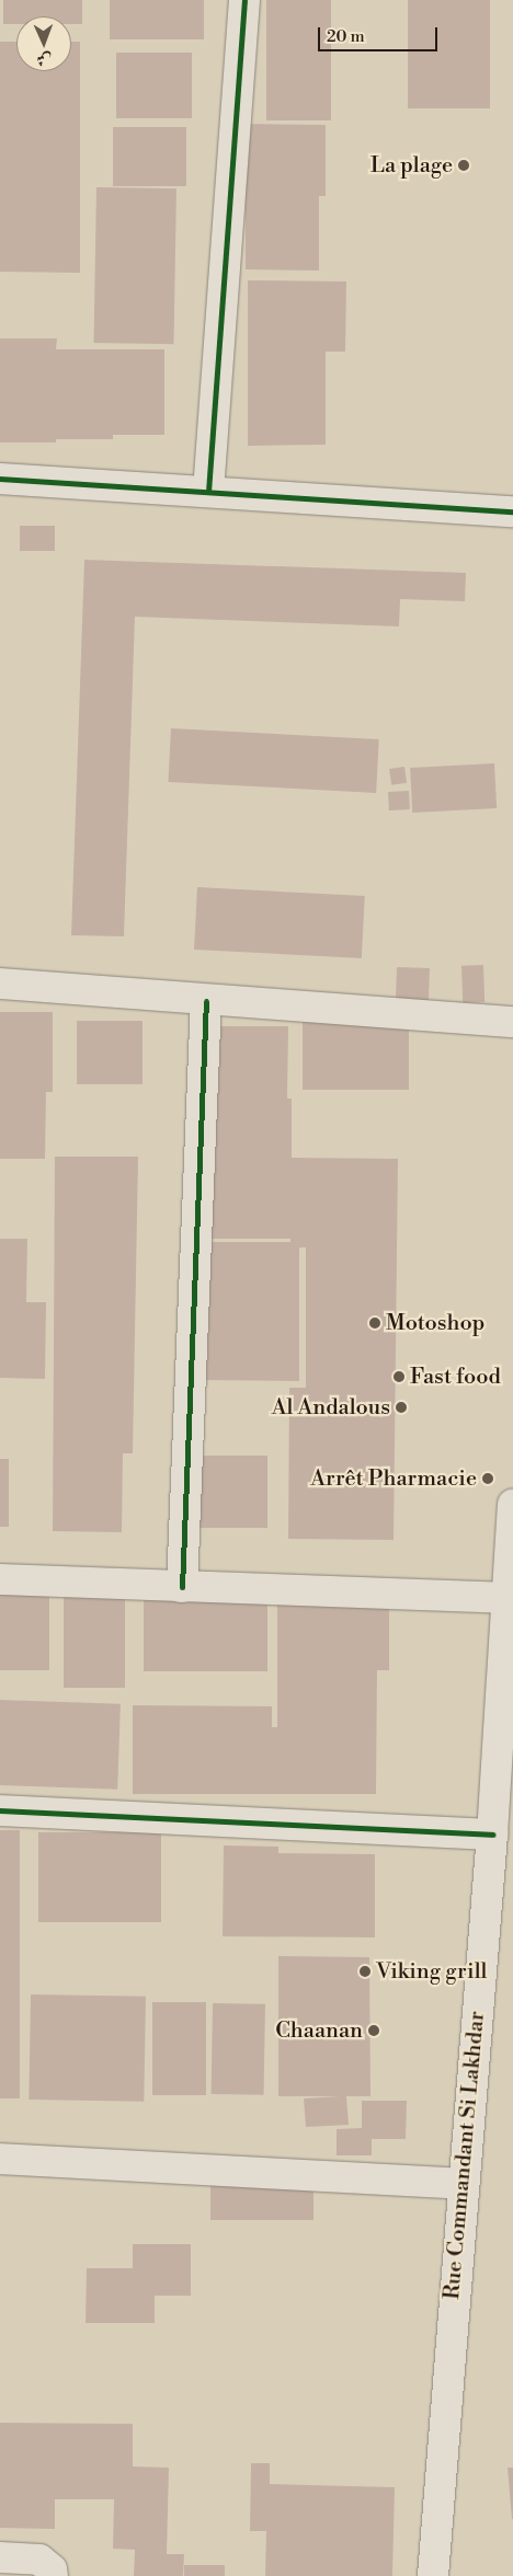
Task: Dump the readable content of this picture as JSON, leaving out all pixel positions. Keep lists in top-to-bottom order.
{
  "streets": {
    "street": ["Rue Commandant Si Lakhdar"]
  },
  "places": [
    "La plage",
    "Motoshop",
    "Fast food",
    "Al Andalous",
    "Arrêt Pharmacie",
    "Viking grill",
    "Chaanan"
  ],
  "scale_bar": "20 m",
  "north": "bottom"
}
